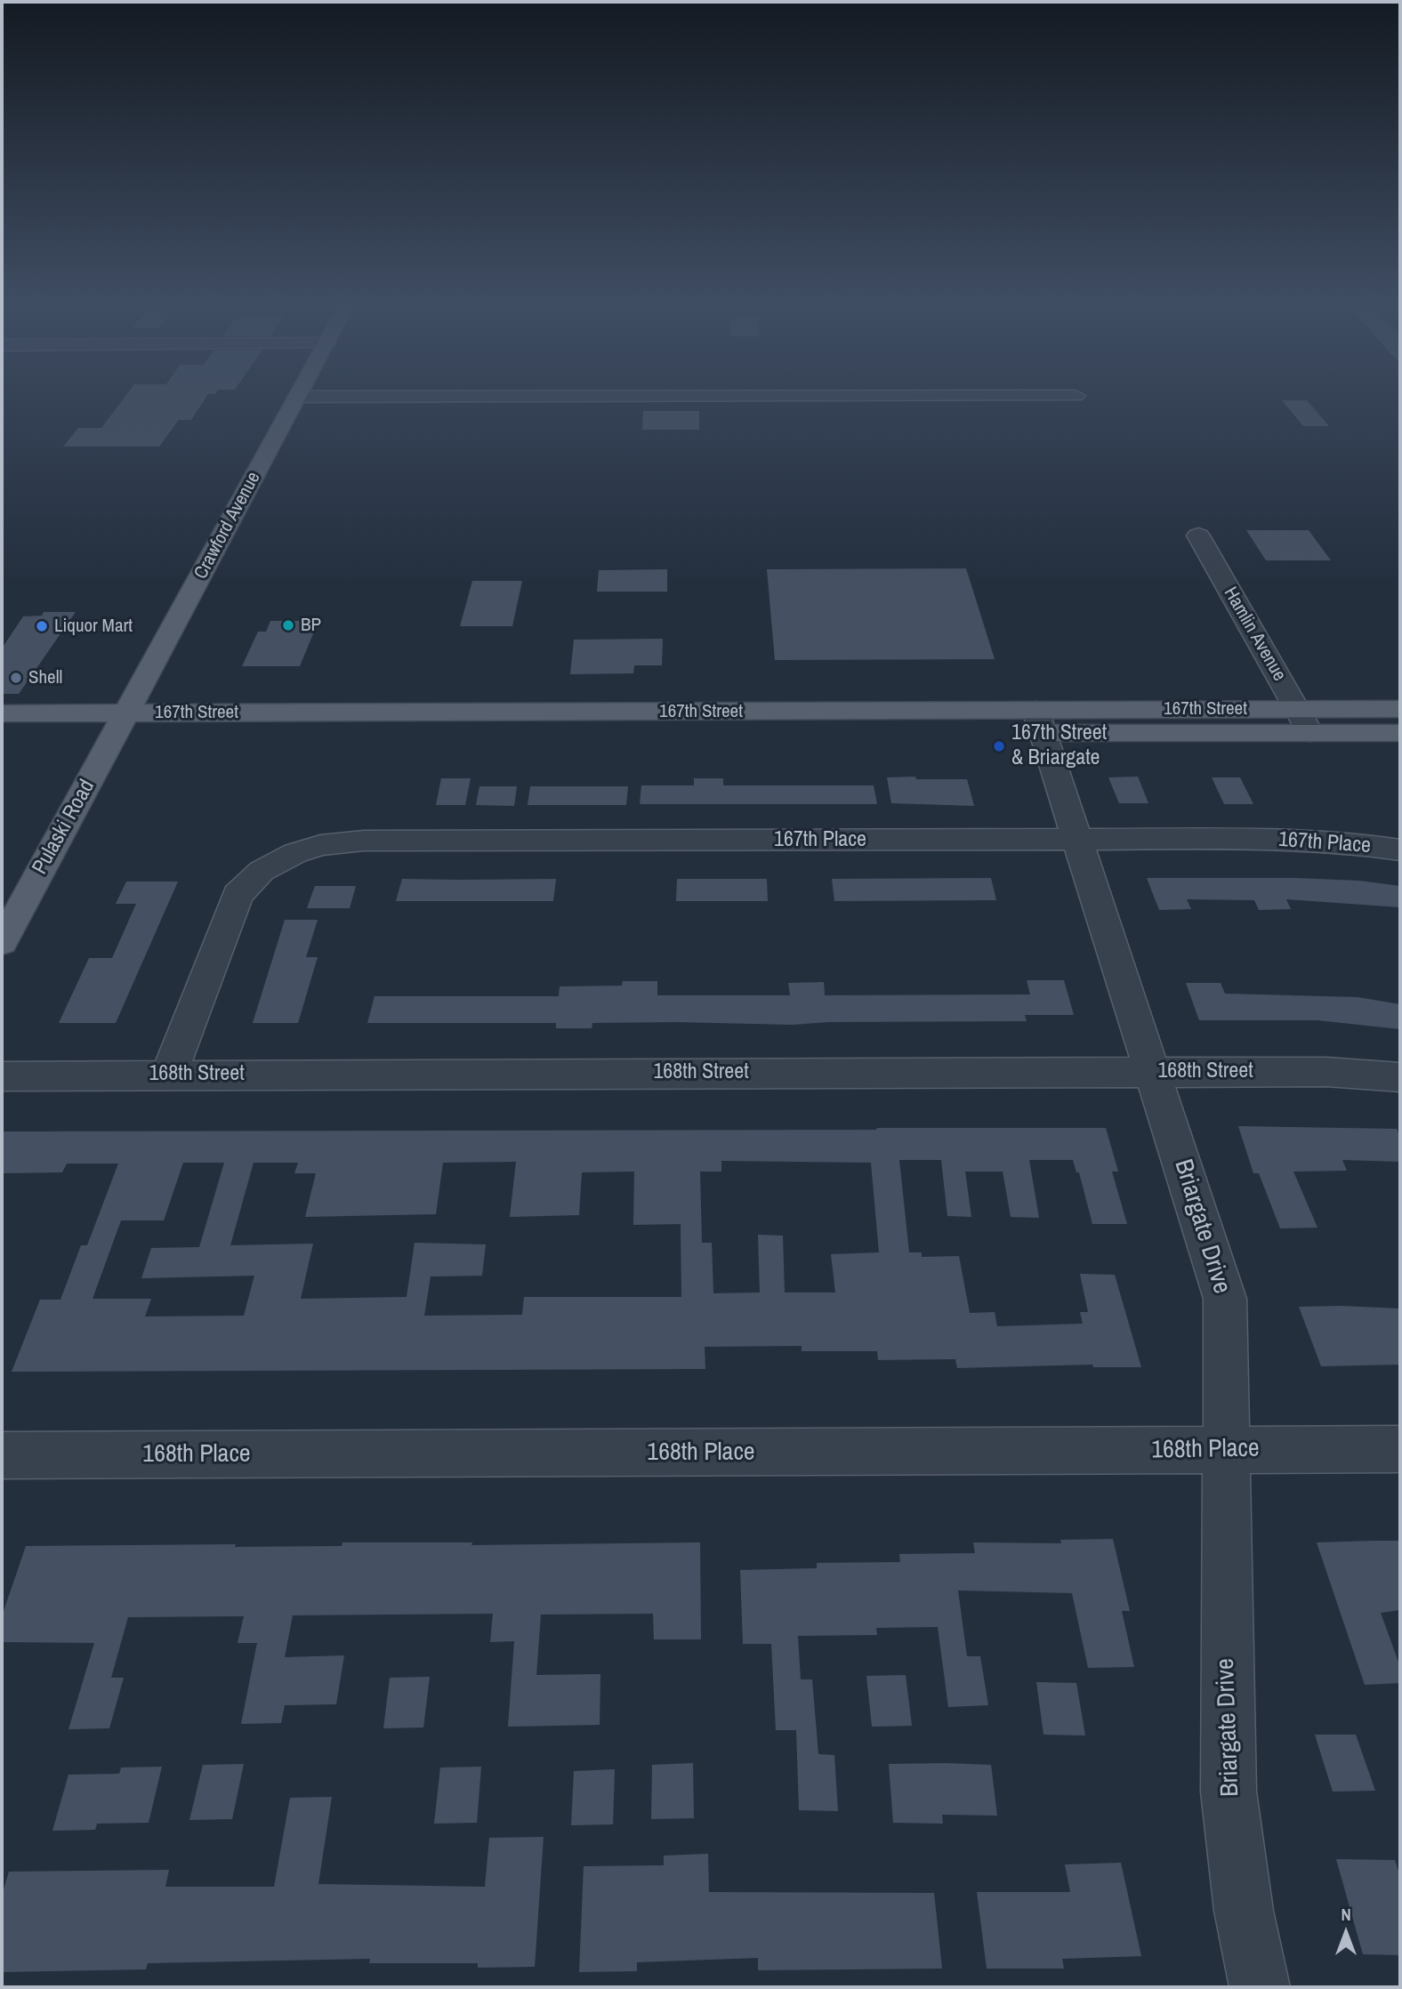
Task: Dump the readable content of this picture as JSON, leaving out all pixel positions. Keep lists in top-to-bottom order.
{
  "streets": {
    "main road": ["Crawford Avenue", "167th Street", "Pulaski Road"],
    "street": [
      "Hamlin Avenue",
      "167th Place",
      "168th Street",
      "Briargate Drive",
      "168th Place"
    ]
  },
  "crossings": [
    ["Crawford Avenue", "167th Street"],
    ["Crawford Avenue", "Pulaski Road"],
    ["Hamlin Avenue", "167th Street"],
    ["167th Street", "Pulaski Road"],
    ["167th Street", "Briargate Drive"],
    ["167th Place", "168th Street"],
    ["167th Place", "Briargate Drive"],
    ["168th Street", "Briargate Drive"],
    ["Briargate Drive", "168th Place"]
  ],
  "places": [
    "BP",
    "Liquor Mart",
    "Shell",
    "167th Street & Briargate"
  ],
  "north": "top"
}
